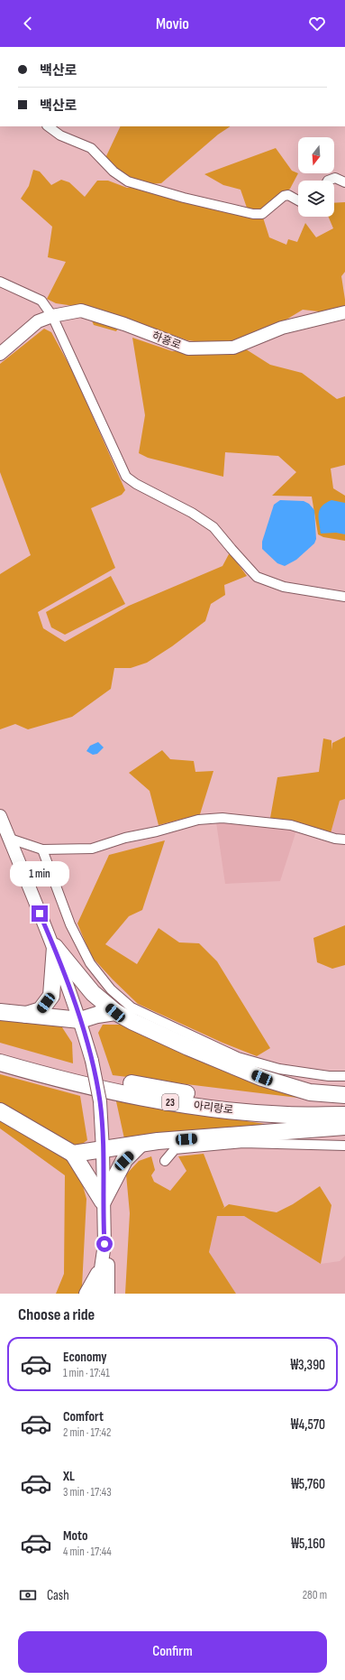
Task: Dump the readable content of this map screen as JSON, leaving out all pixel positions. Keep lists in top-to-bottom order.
{
  "streets": {
    "highway": ["23", "아리랑로"],
    "main road": ["하흥로"]
  },
  "north": "bottom",
  "page": {
    "header": "Movio",
    "banner": ["백산로", "백산로"],
    "bubble": "1 min",
    "heading": "Choose a ride",
    "list": [
      {
        "name": "Economy",
        "note": "1 min · 17:41",
        "value": "₩3,390"
      },
      {
        "name": "Comfort",
        "note": "2 min · 17:42",
        "value": "₩4,570"
      },
      {
        "name": "XL",
        "note": "3 min · 17:43",
        "value": "₩5,760"
      },
      {
        "name": "Moto",
        "note": "4 min · 17:44",
        "value": "₩5,160"
      }
    ],
    "pay": ["Cash", "280 m"],
    "buttons": "Confirm"
  }
}
